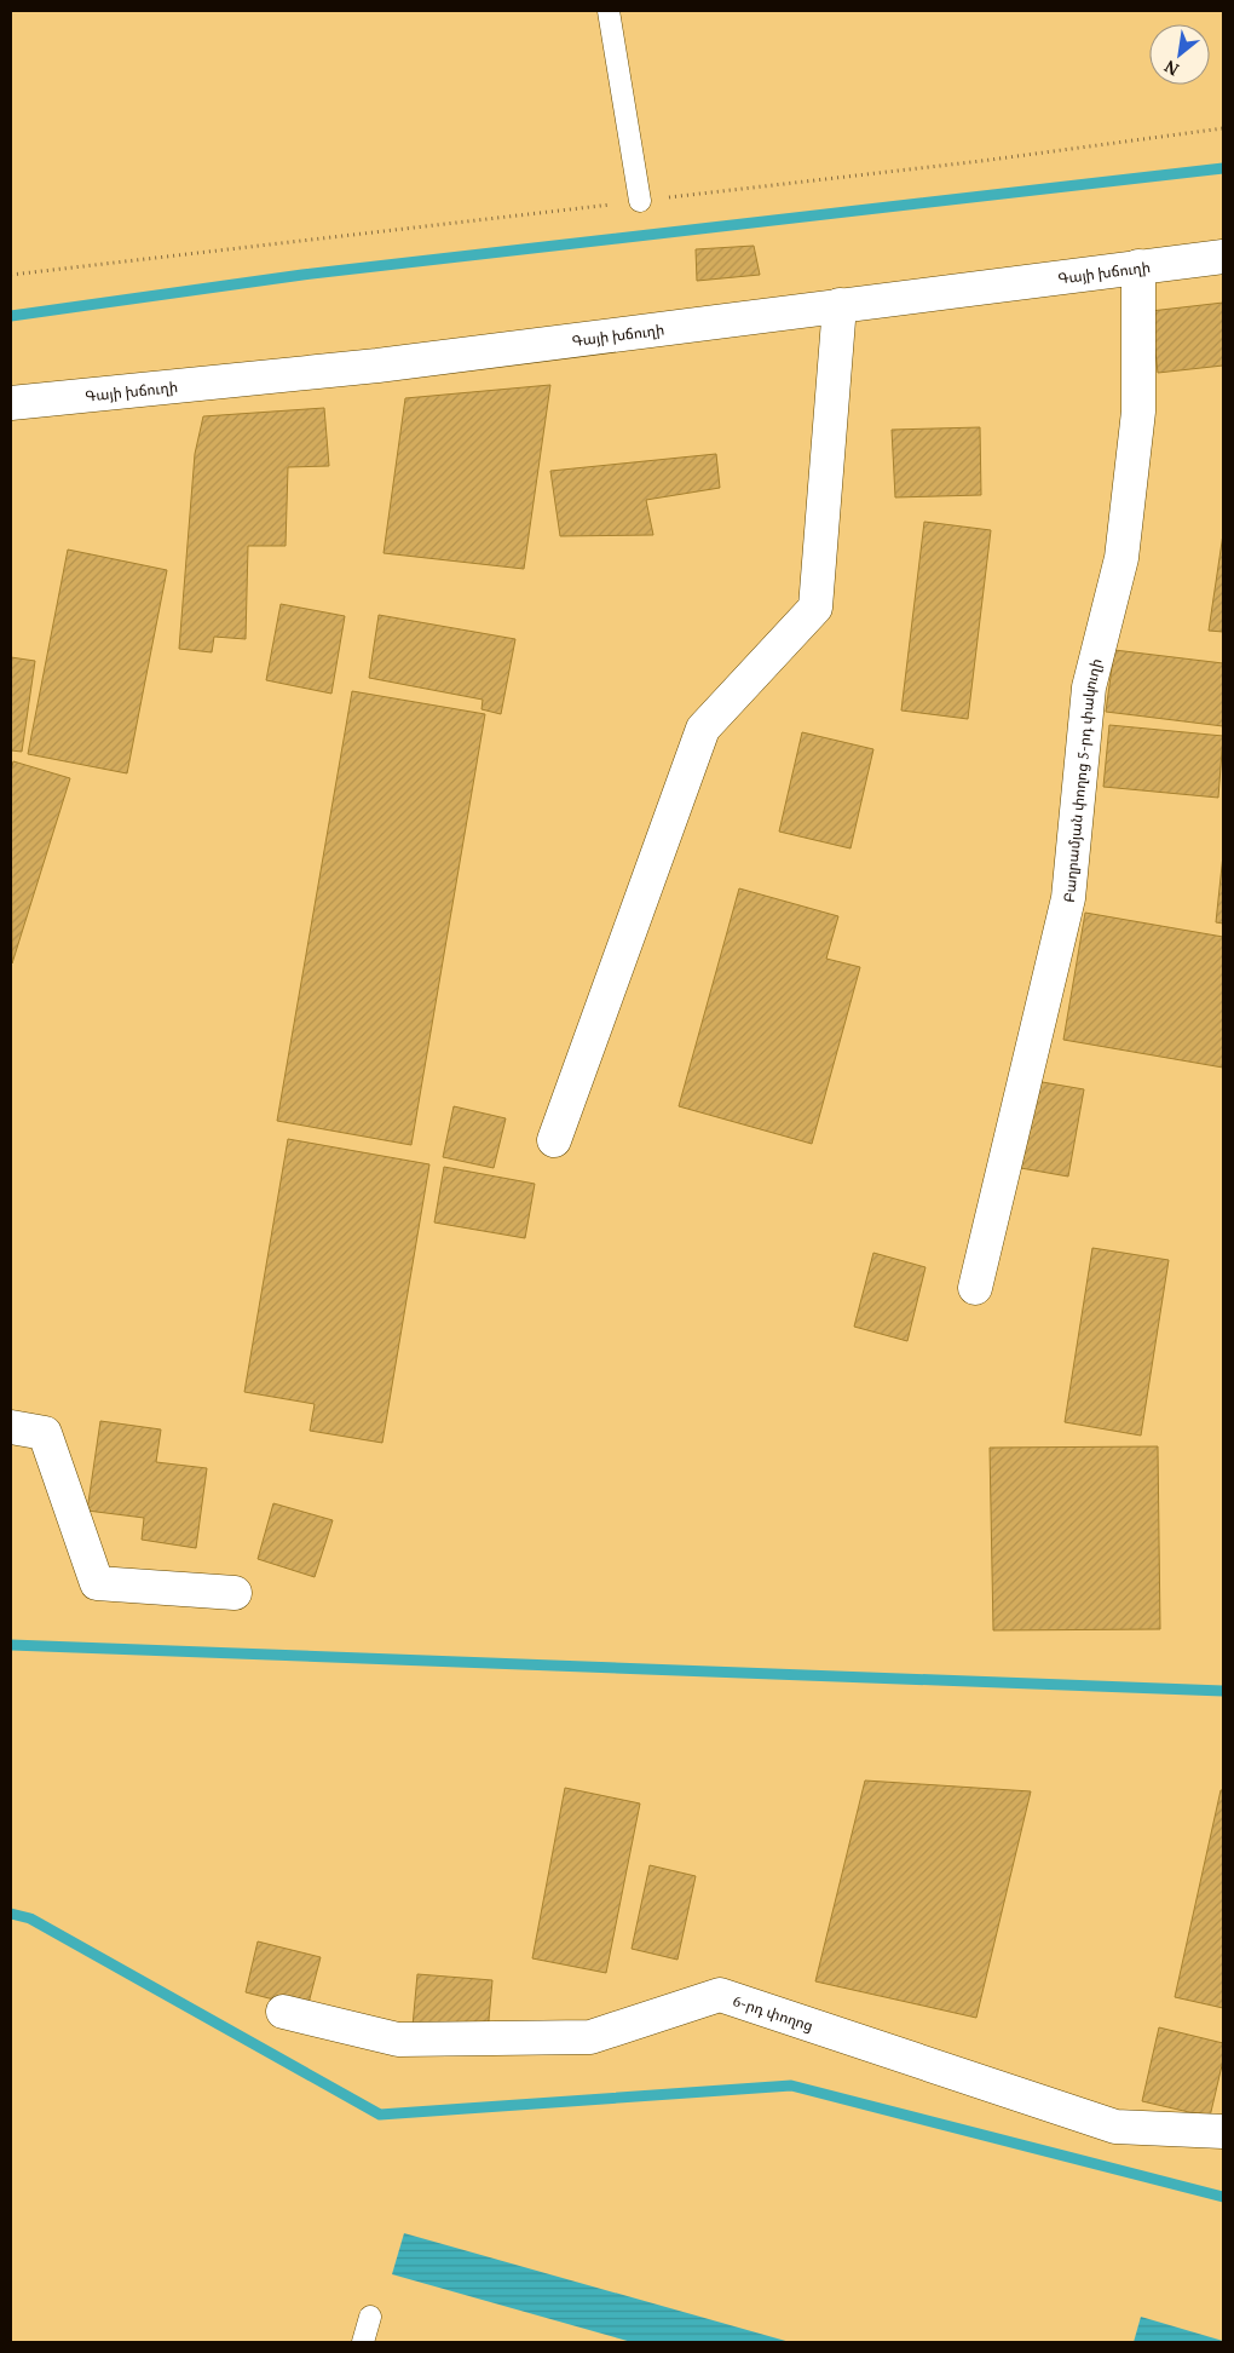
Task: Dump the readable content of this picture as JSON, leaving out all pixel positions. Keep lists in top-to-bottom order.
{
  "streets": {
    "street": ["Գայի խճուղի", "Բաղրամյան փողոց 5-րդ փակուղի", "6-րդ փողոց"]
  },
  "crossings": [
    ["Գայի խճուղի", "Բաղրամյան փողոց 5-րդ փակուղի"]
  ],
  "north": "bottom left"
}
